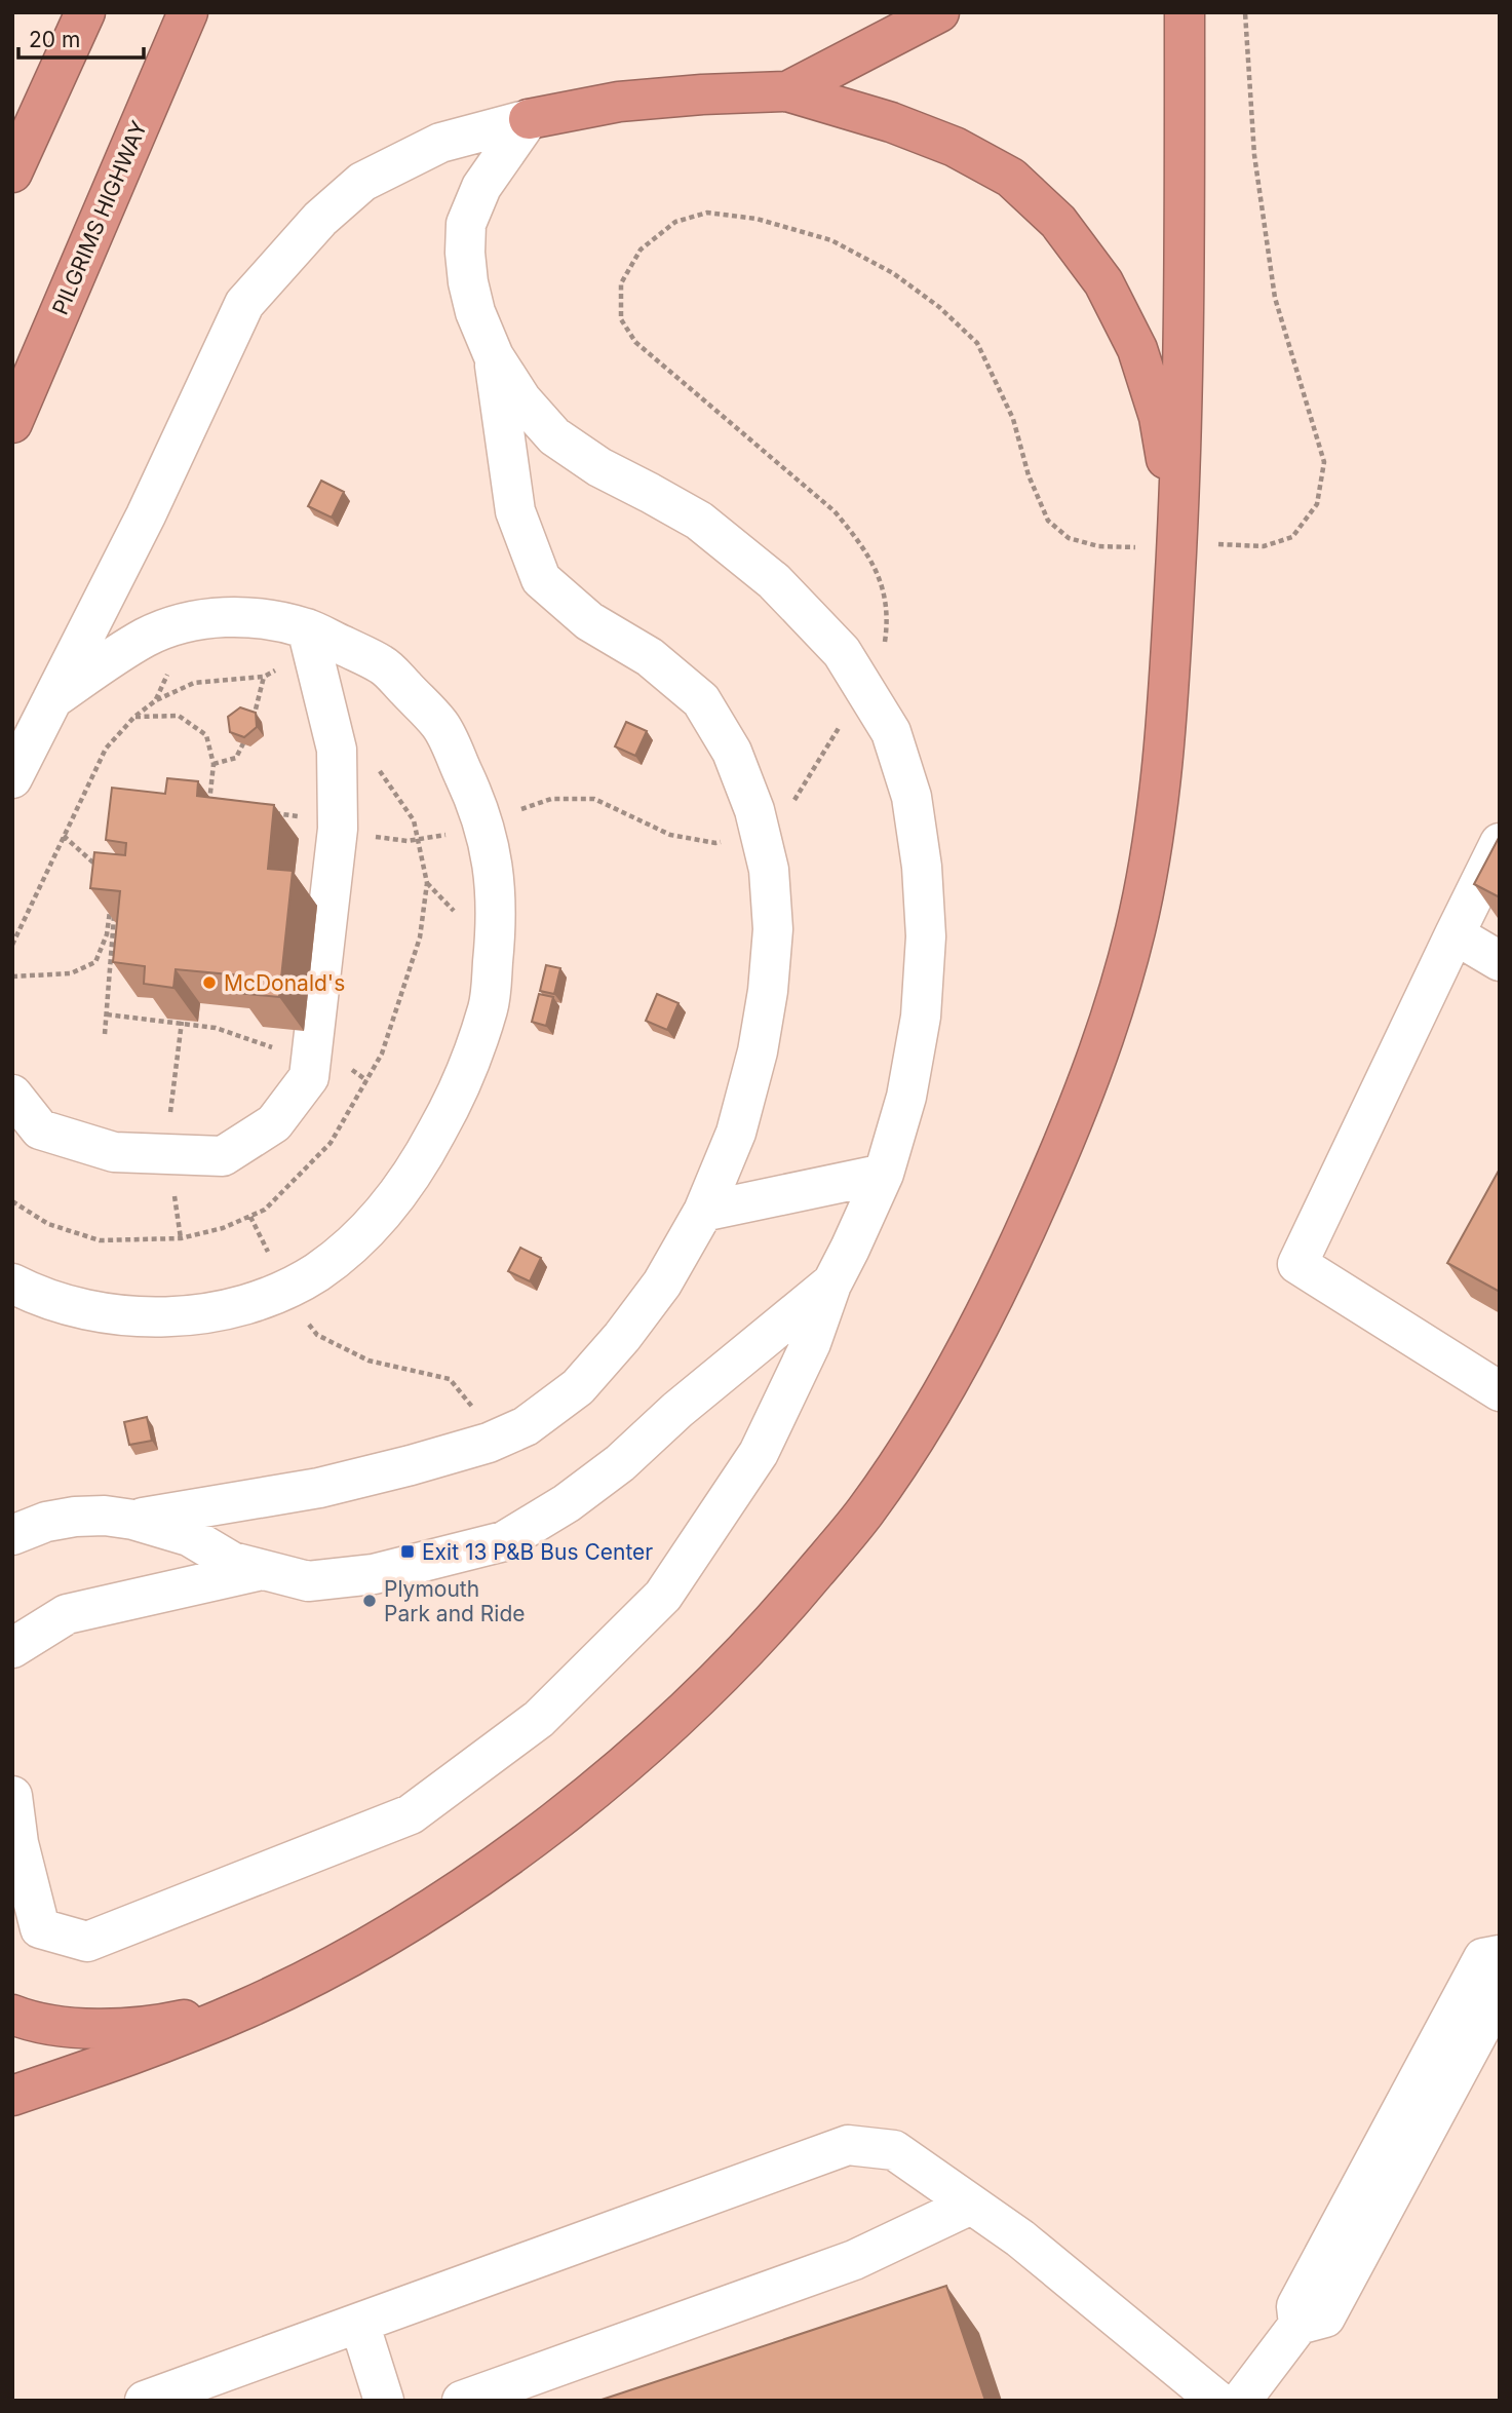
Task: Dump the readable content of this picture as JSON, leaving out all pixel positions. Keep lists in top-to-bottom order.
{
  "streets": {
    "highway": ["PILGRIMS HIGHWAY"]
  },
  "places": {
    "other": ["McDonald's", "Plymouth Park and Ride"],
    "transit": ["Exit 13 P&B Bus Center"]
  },
  "scale_bar": "20 m"
}
